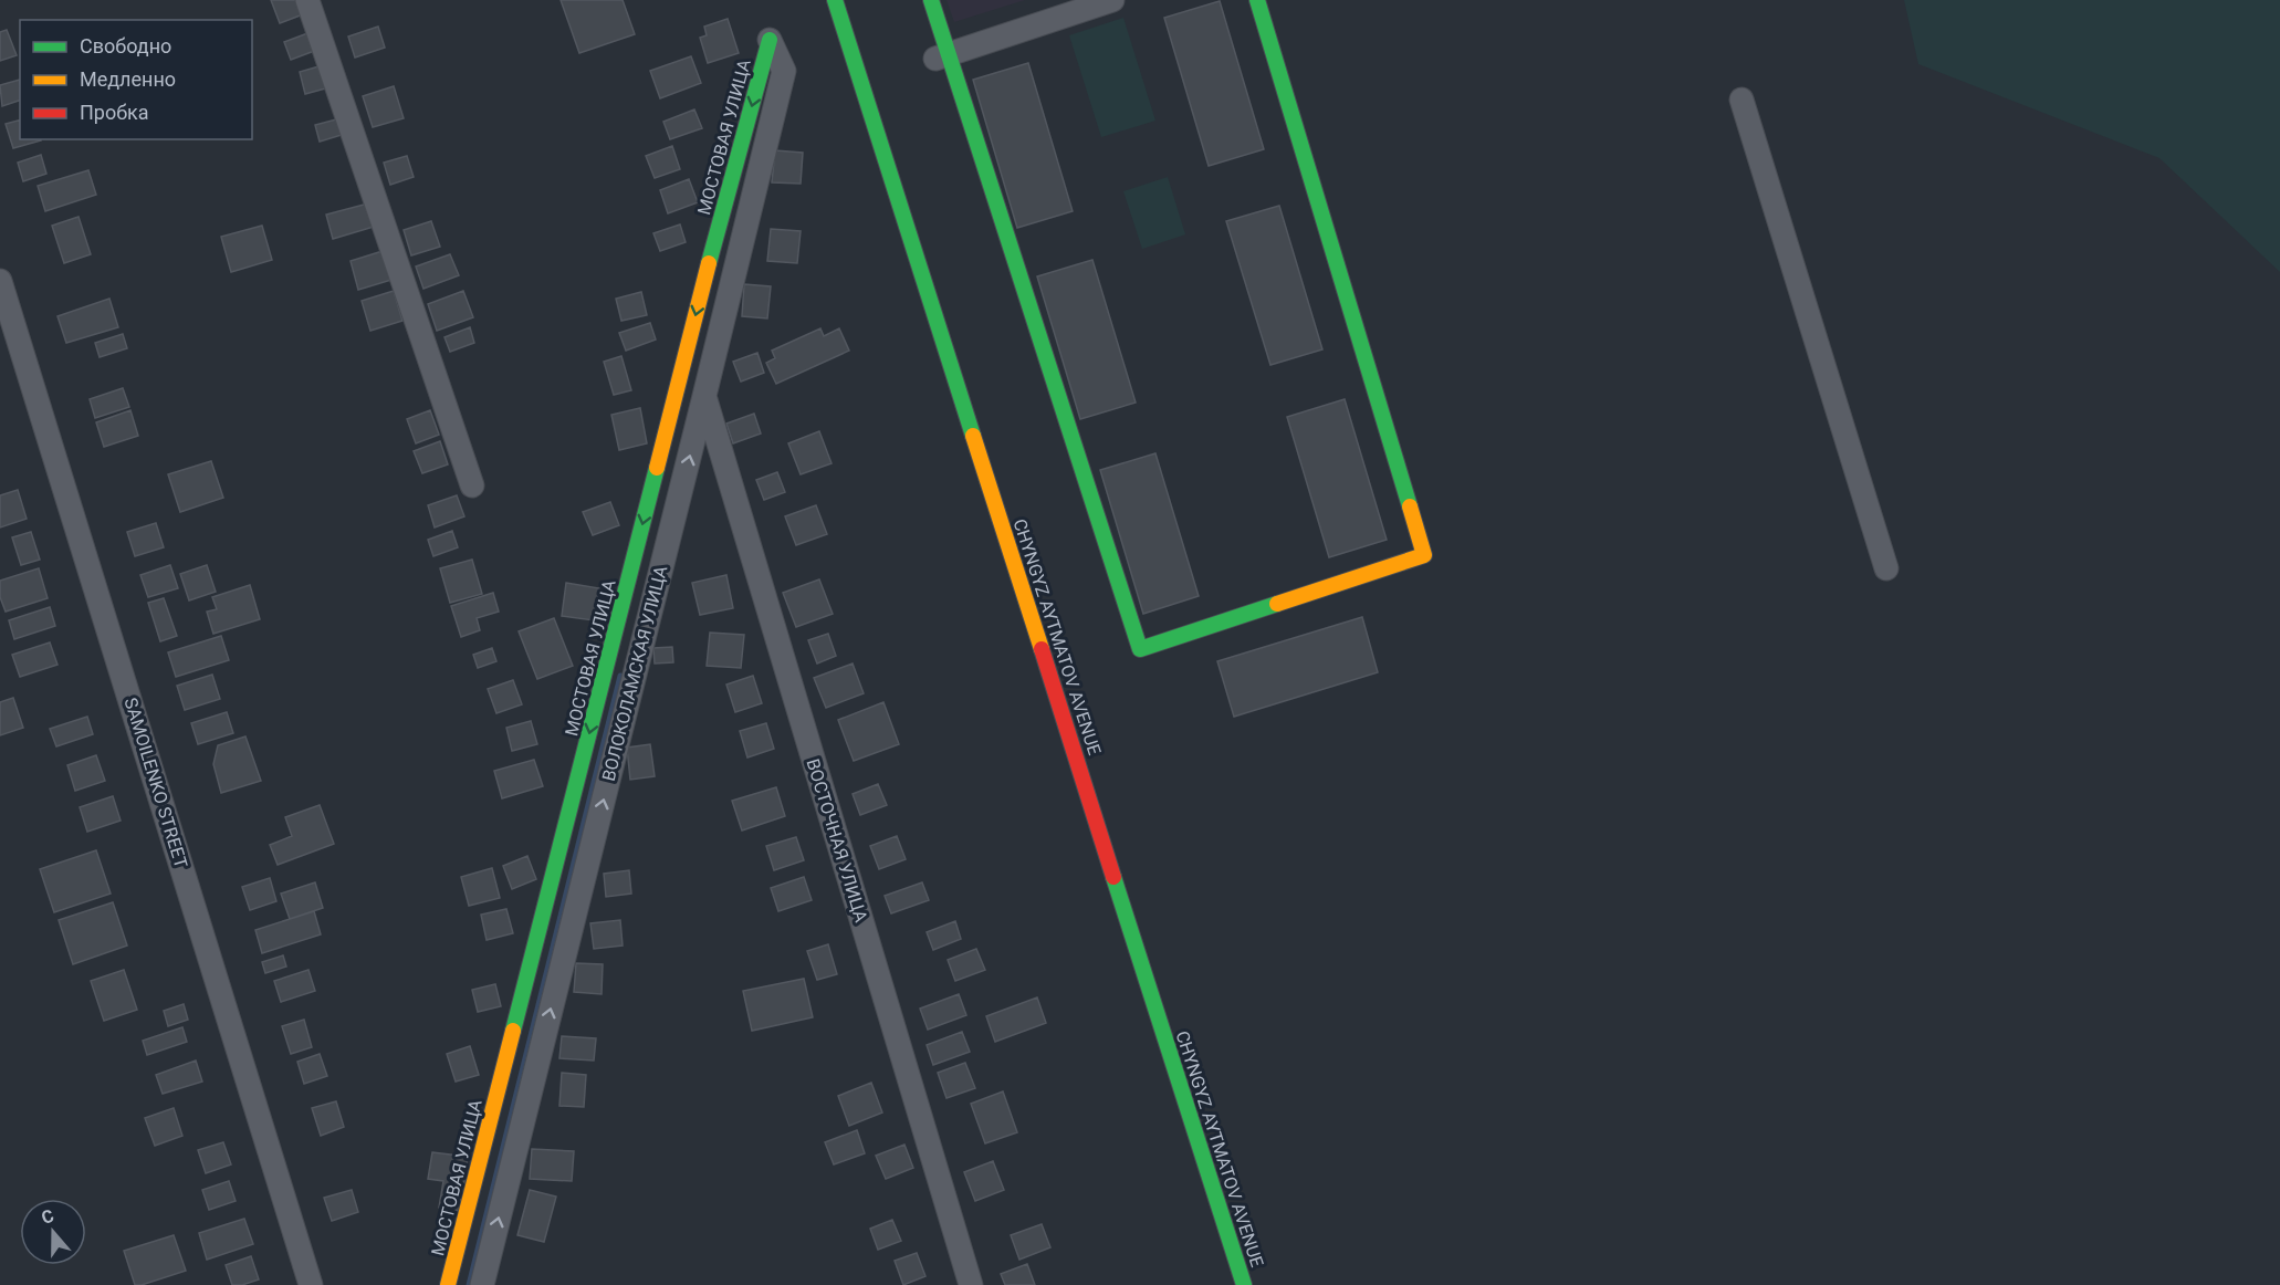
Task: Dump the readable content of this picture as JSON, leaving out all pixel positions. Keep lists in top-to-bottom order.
{
  "streets": {
    "street": [
      "МОСТОВАЯ УЛИЦА",
      "CHYNGYZ AYTMATOV AVENUE",
      "ВОЛОКОЛАМСКАЯ УЛИЦА",
      "SAMOILENKO STREET",
      "ВОСТОЧНАЯ УЛИЦА"
    ]
  },
  "crossings": [
    ["МОСТОВАЯ УЛИЦА", "ВОЛОКОЛАМСКАЯ УЛИЦА"],
    ["ВОЛОКОЛАМСКАЯ УЛИЦА", "ВОСТОЧНАЯ УЛИЦА"]
  ],
  "one_way": ["МОСТОВАЯ УЛИЦА", "ВОЛОКОЛАМСКАЯ УЛИЦА"],
  "legend": ["Свободно", "Медленно", "Пробка"],
  "north": "top"
}
